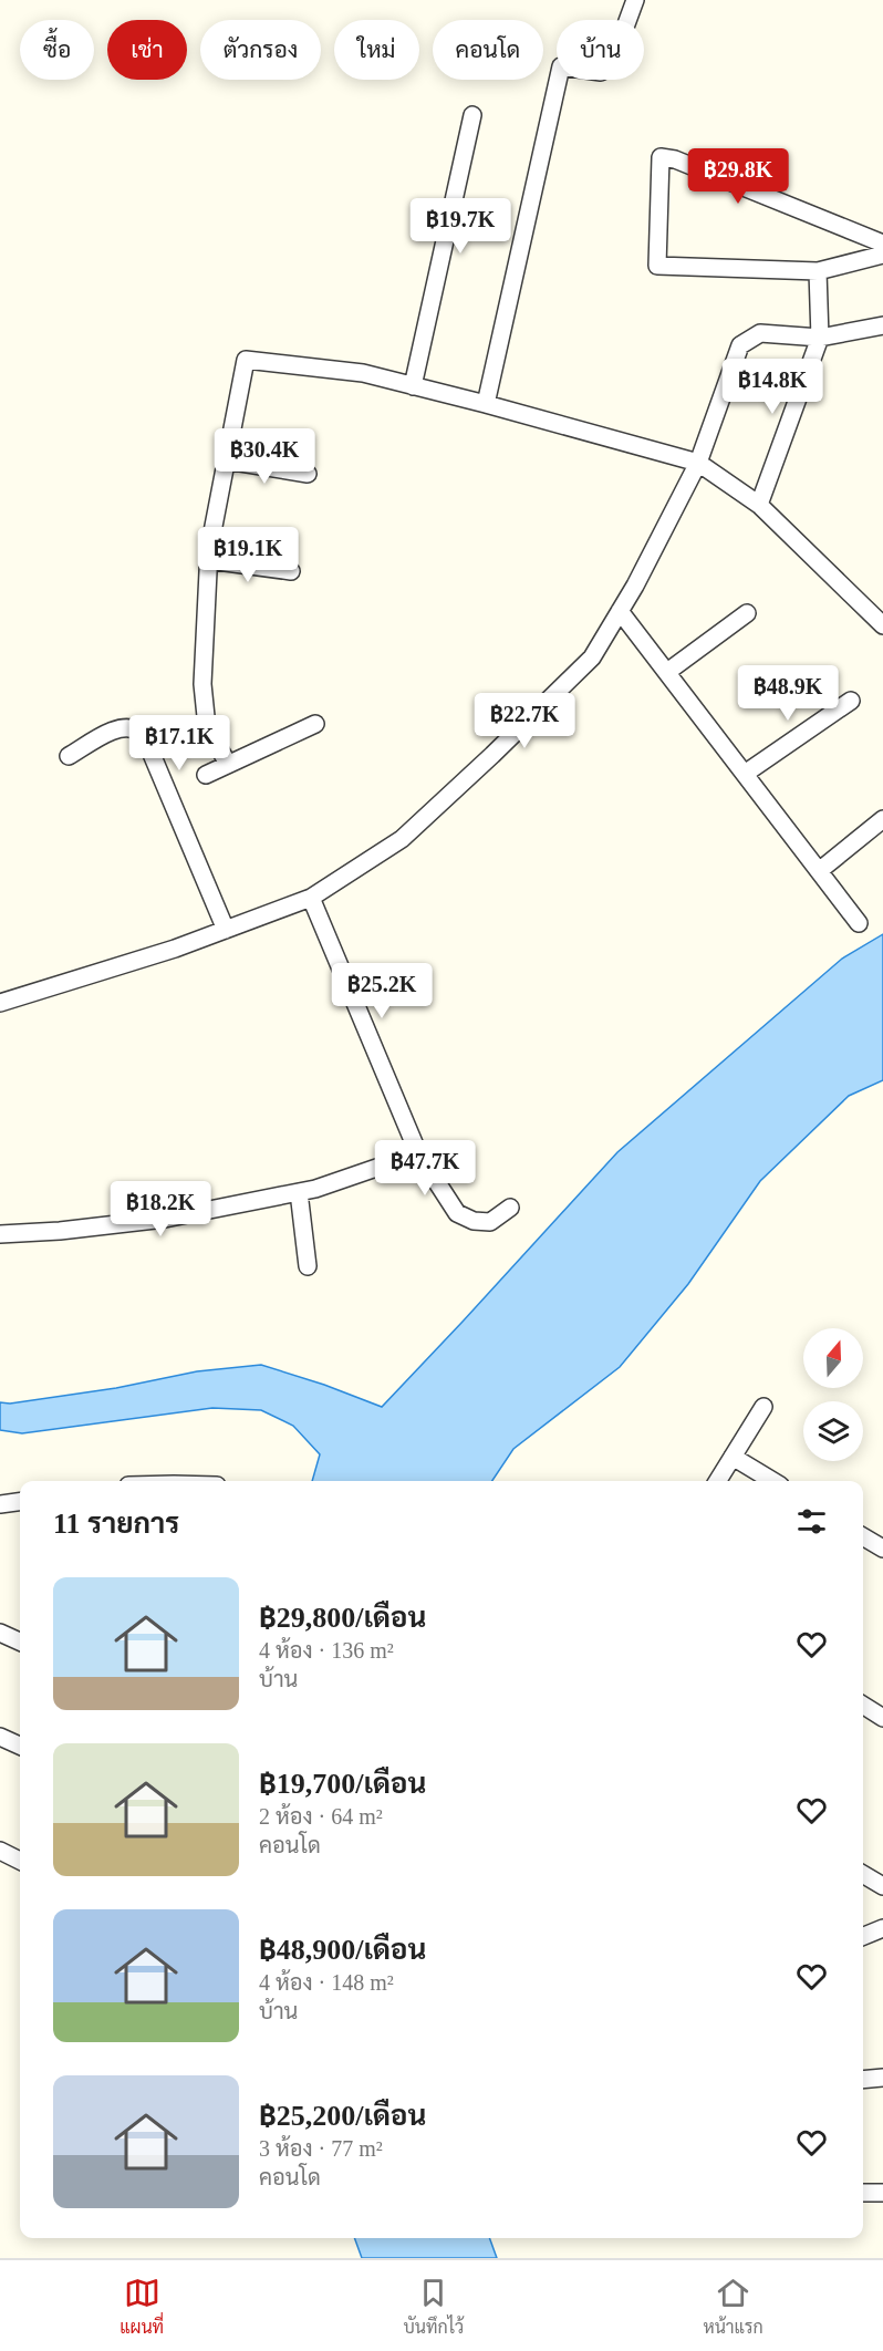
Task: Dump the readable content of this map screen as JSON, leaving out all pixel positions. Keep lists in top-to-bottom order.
{
  "north": "top",
  "page": {
    "chip": [
      "ซื้อ",
      "เช่า",
      "ตัวกรอง",
      "ใหม่",
      "คอนโด",
      "บ้าน"
    ],
    "price": [
      "฿29.8K",
      "฿19.7K",
      "฿14.8K",
      "฿30.4K",
      "฿19.1K",
      "฿48.9K",
      "฿22.7K",
      "฿17.1K",
      "฿25.2K",
      "฿47.7K",
      "฿18.2K"
    ],
    "heading": "11 รายการ",
    "list": [
      {
        "name": "฿29,800/เดือน",
        "note": "4 ห้อง · 136 m² · บ้าน"
      },
      {
        "name": "฿19,700/เดือน",
        "note": "2 ห้อง · 64 m² · คอนโด"
      },
      {
        "name": "฿48,900/เดือน",
        "note": "4 ห้อง · 148 m² · บ้าน"
      },
      {
        "name": "฿25,200/เดือน",
        "note": "3 ห้อง · 77 m² · คอนโด"
      }
    ],
    "tabs": ["แผนที่", "บันทึกไว้", "หน้าแรก"]
  }
}
